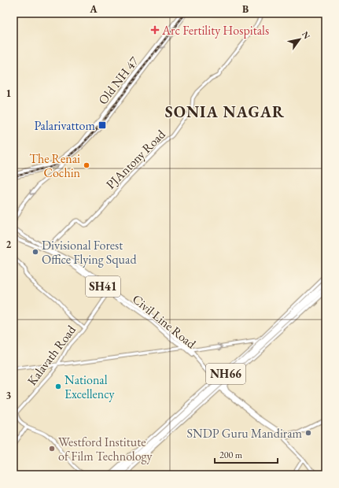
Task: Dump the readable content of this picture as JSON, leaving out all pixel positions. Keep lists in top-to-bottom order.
{
  "streets": {
    "highway": ["NH66"],
    "main road": ["Old NH 47", "SH41", "Civil Line Road"],
    "street": ["PJAntony Road", "Kalavath Road"]
  },
  "crossings": [
    ["Old NH 47", "Civil Line Road"],
    ["PJAntony Road", "Civil Line Road"],
    ["Civil Line Road", "Kalavath Road"]
  ],
  "districts": ["SONIA NAGAR"],
  "places": {
    "health": ["Arc Fertility Hospitals"],
    "transit": ["Palarivattom"],
    "other": [
      "The Renai Cochin",
      "Divisional Forest Office Flying Squad",
      "National Excellency",
      "SNDP Guru Mandiram",
      "Westford Institute of Film Technology"
    ]
  },
  "scale_bar": "200 m",
  "north": "top right",
  "grid": {
    "columns": ["A", "B"],
    "rows": ["1", "2", "3"]
  }
}
